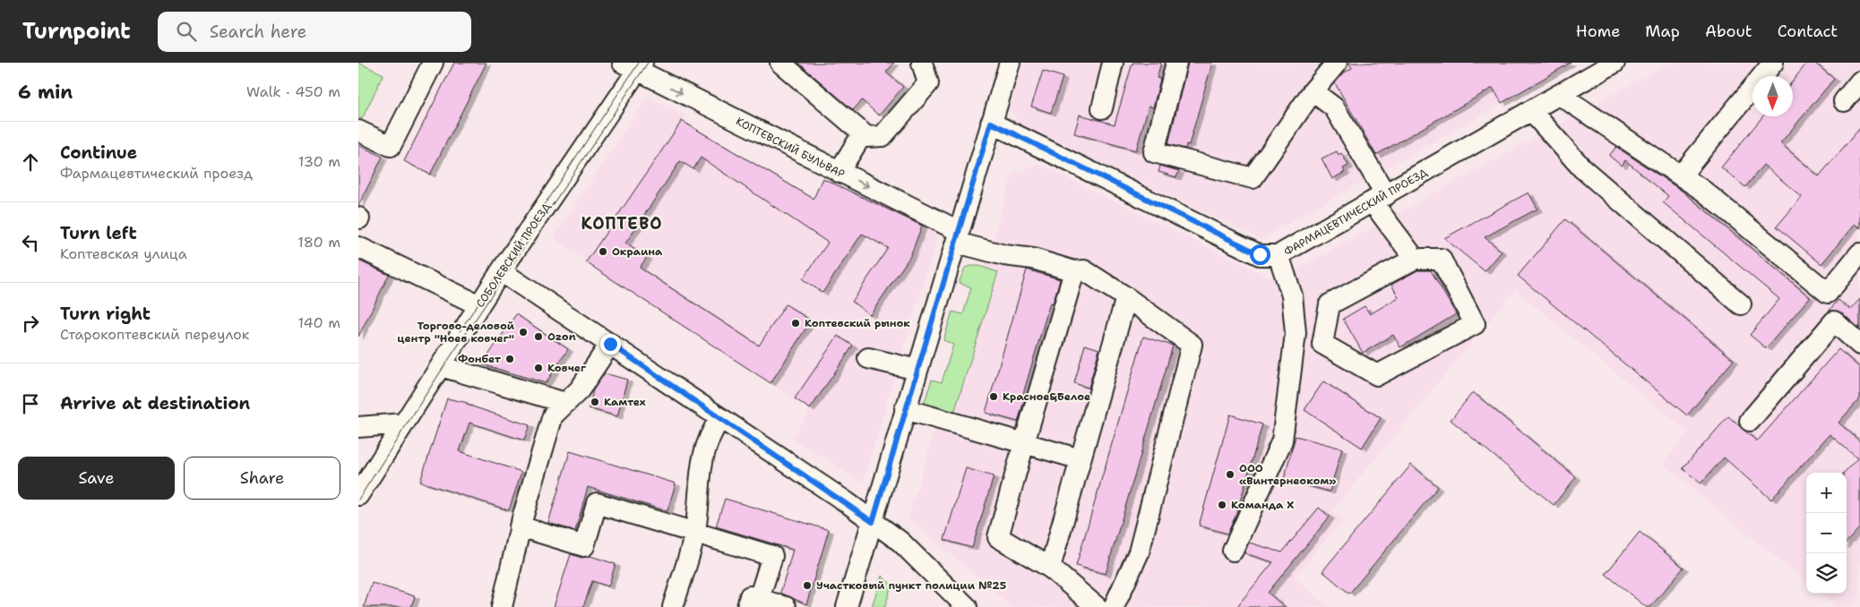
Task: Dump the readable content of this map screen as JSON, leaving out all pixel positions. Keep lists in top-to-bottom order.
{
  "streets": {
    "street": ["КОПТЕВСКИЙ БУЛЬВАР", "ФАРМАЦЕВТИЧЕСКИЙ ПРОЕЗД", "СОБОЛЕВСКИЙ ПРОЕЗД"]
  },
  "crossings": [
    ["КОПТЕВСКИЙ БУЛЬВАР", "СОБОЛЕВСКИЙ ПРОЕЗД"]
  ],
  "districts": ["КОПТЕВО"],
  "places": [
    "Окраина",
    "Коптевский рынок",
    "Торгово-деловой центр \"Ноев ковчег\"",
    "Ozon",
    "Фонбет",
    "Ковчег",
    "Красное&Белое",
    "Камтех",
    "ООО «Винтернеоком»",
    "Команда Х",
    "Участковый пункт полиции №25"
  ],
  "north": "bottom",
  "page": {
    "header": "Turnpoint",
    "search": "Search here",
    "nav": [
      "Home",
      "Map",
      "About",
      "Contact"
    ],
    "heading": ["6 min", "Walk · 450 m"],
    "list": [
      ["Continue", "Фармацевтический проезд", "130 m"],
      ["Turn left", "Коптевская улица", "180 m"],
      ["Turn right", "Старокоптевский переулок", "140 m"],
      "Arrive at destination"
    ],
    "buttons": ["Save", "Share"],
    "map_buttons": ["+", "−"]
  }
}
